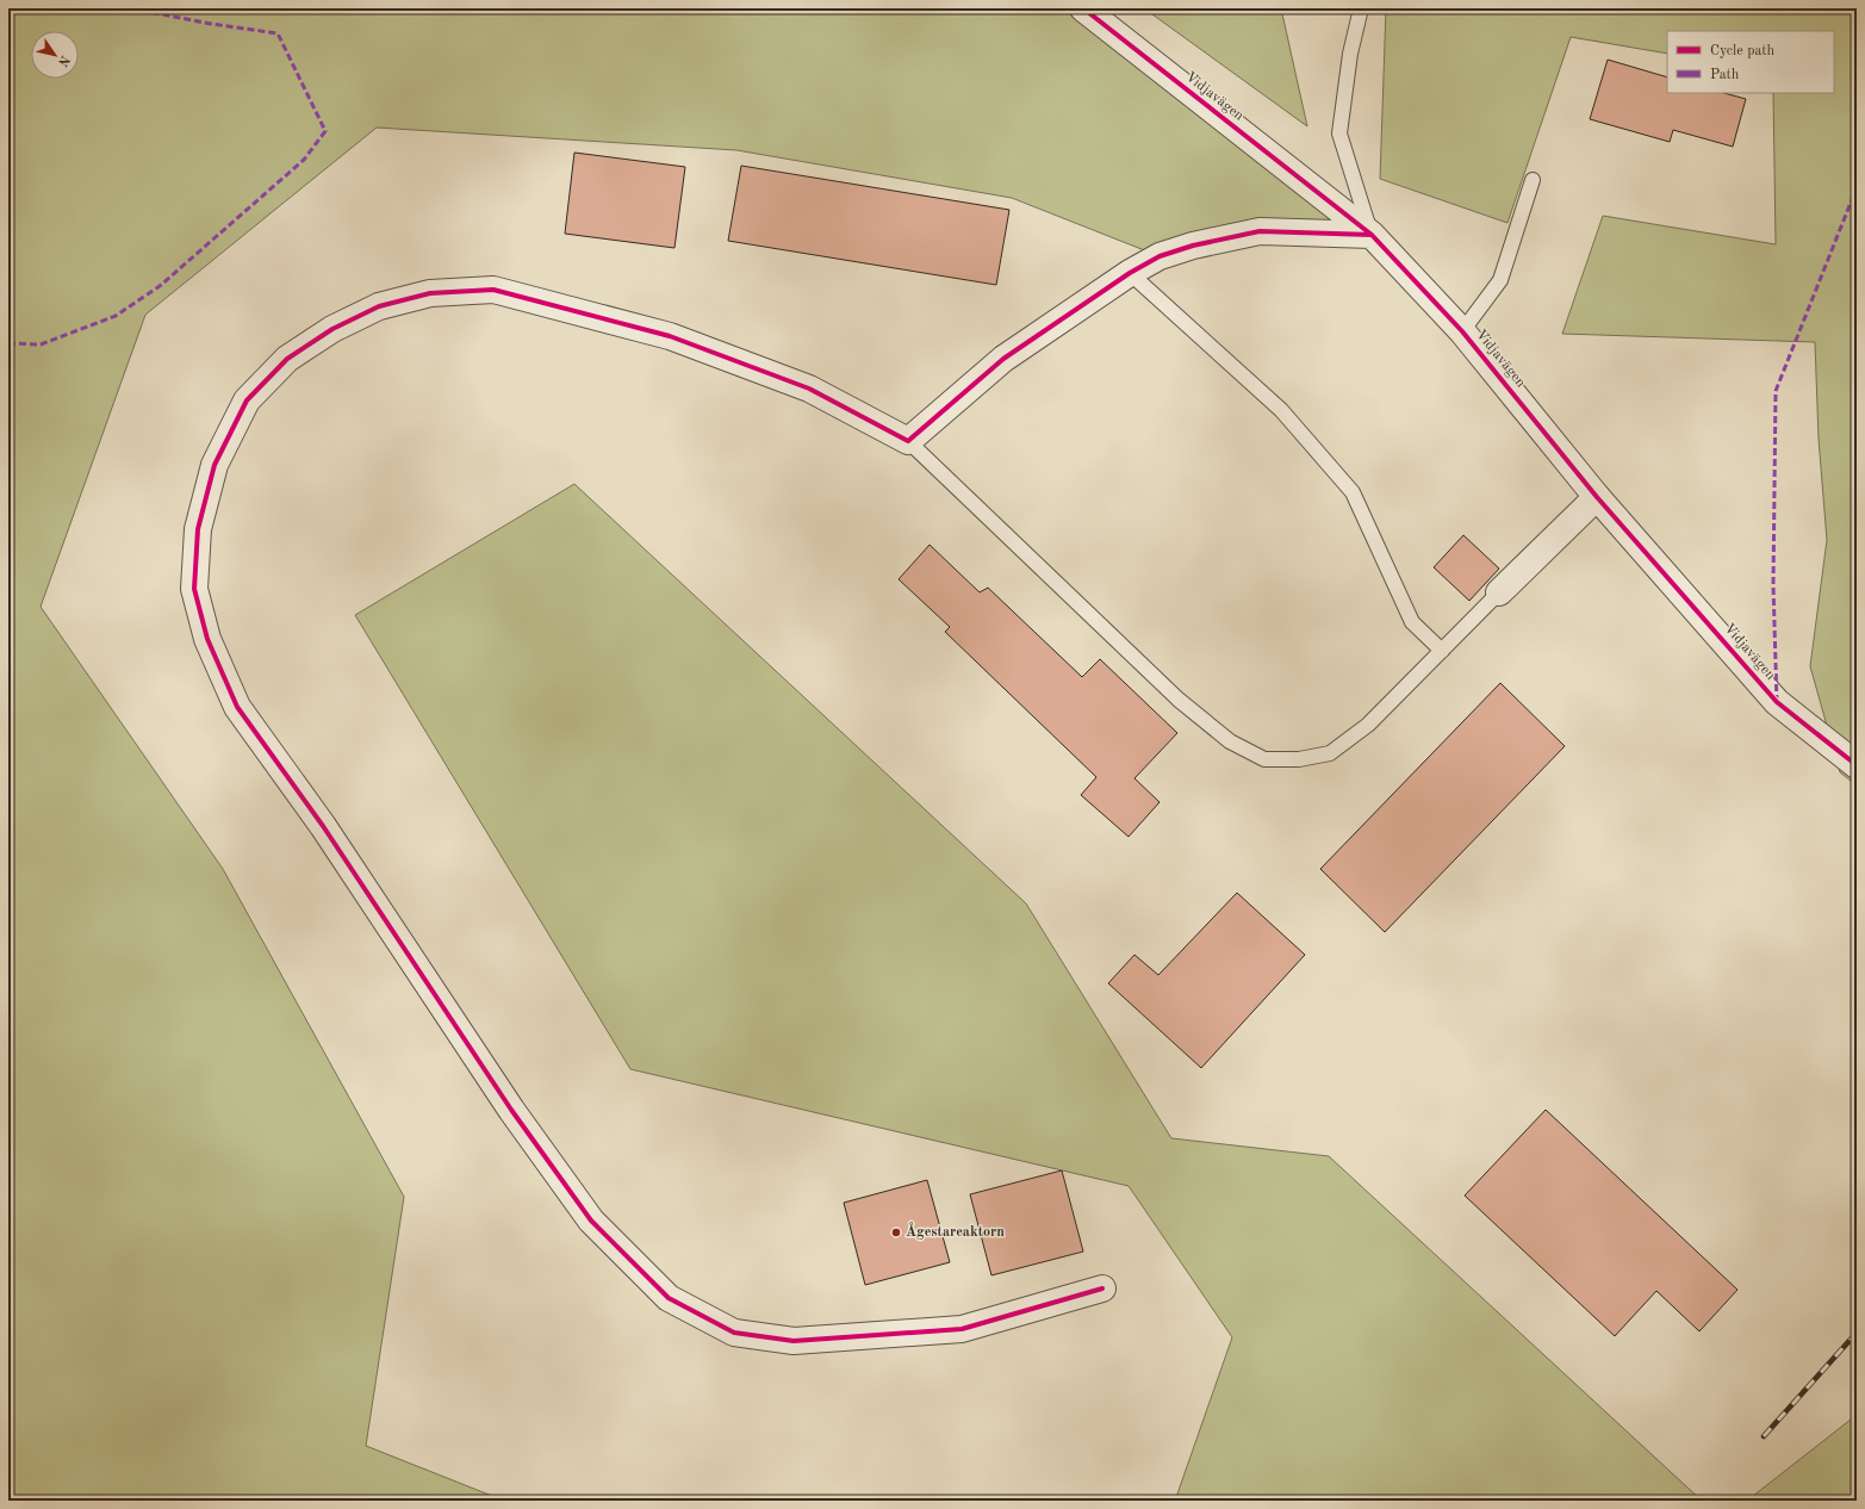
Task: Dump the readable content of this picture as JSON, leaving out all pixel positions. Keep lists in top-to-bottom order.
{
  "streets": {
    "street": ["Vidjavägen"]
  },
  "places": ["Ågestareaktorn"],
  "legend": ["Cycle path", "Path"],
  "north": "bottom right"
}
